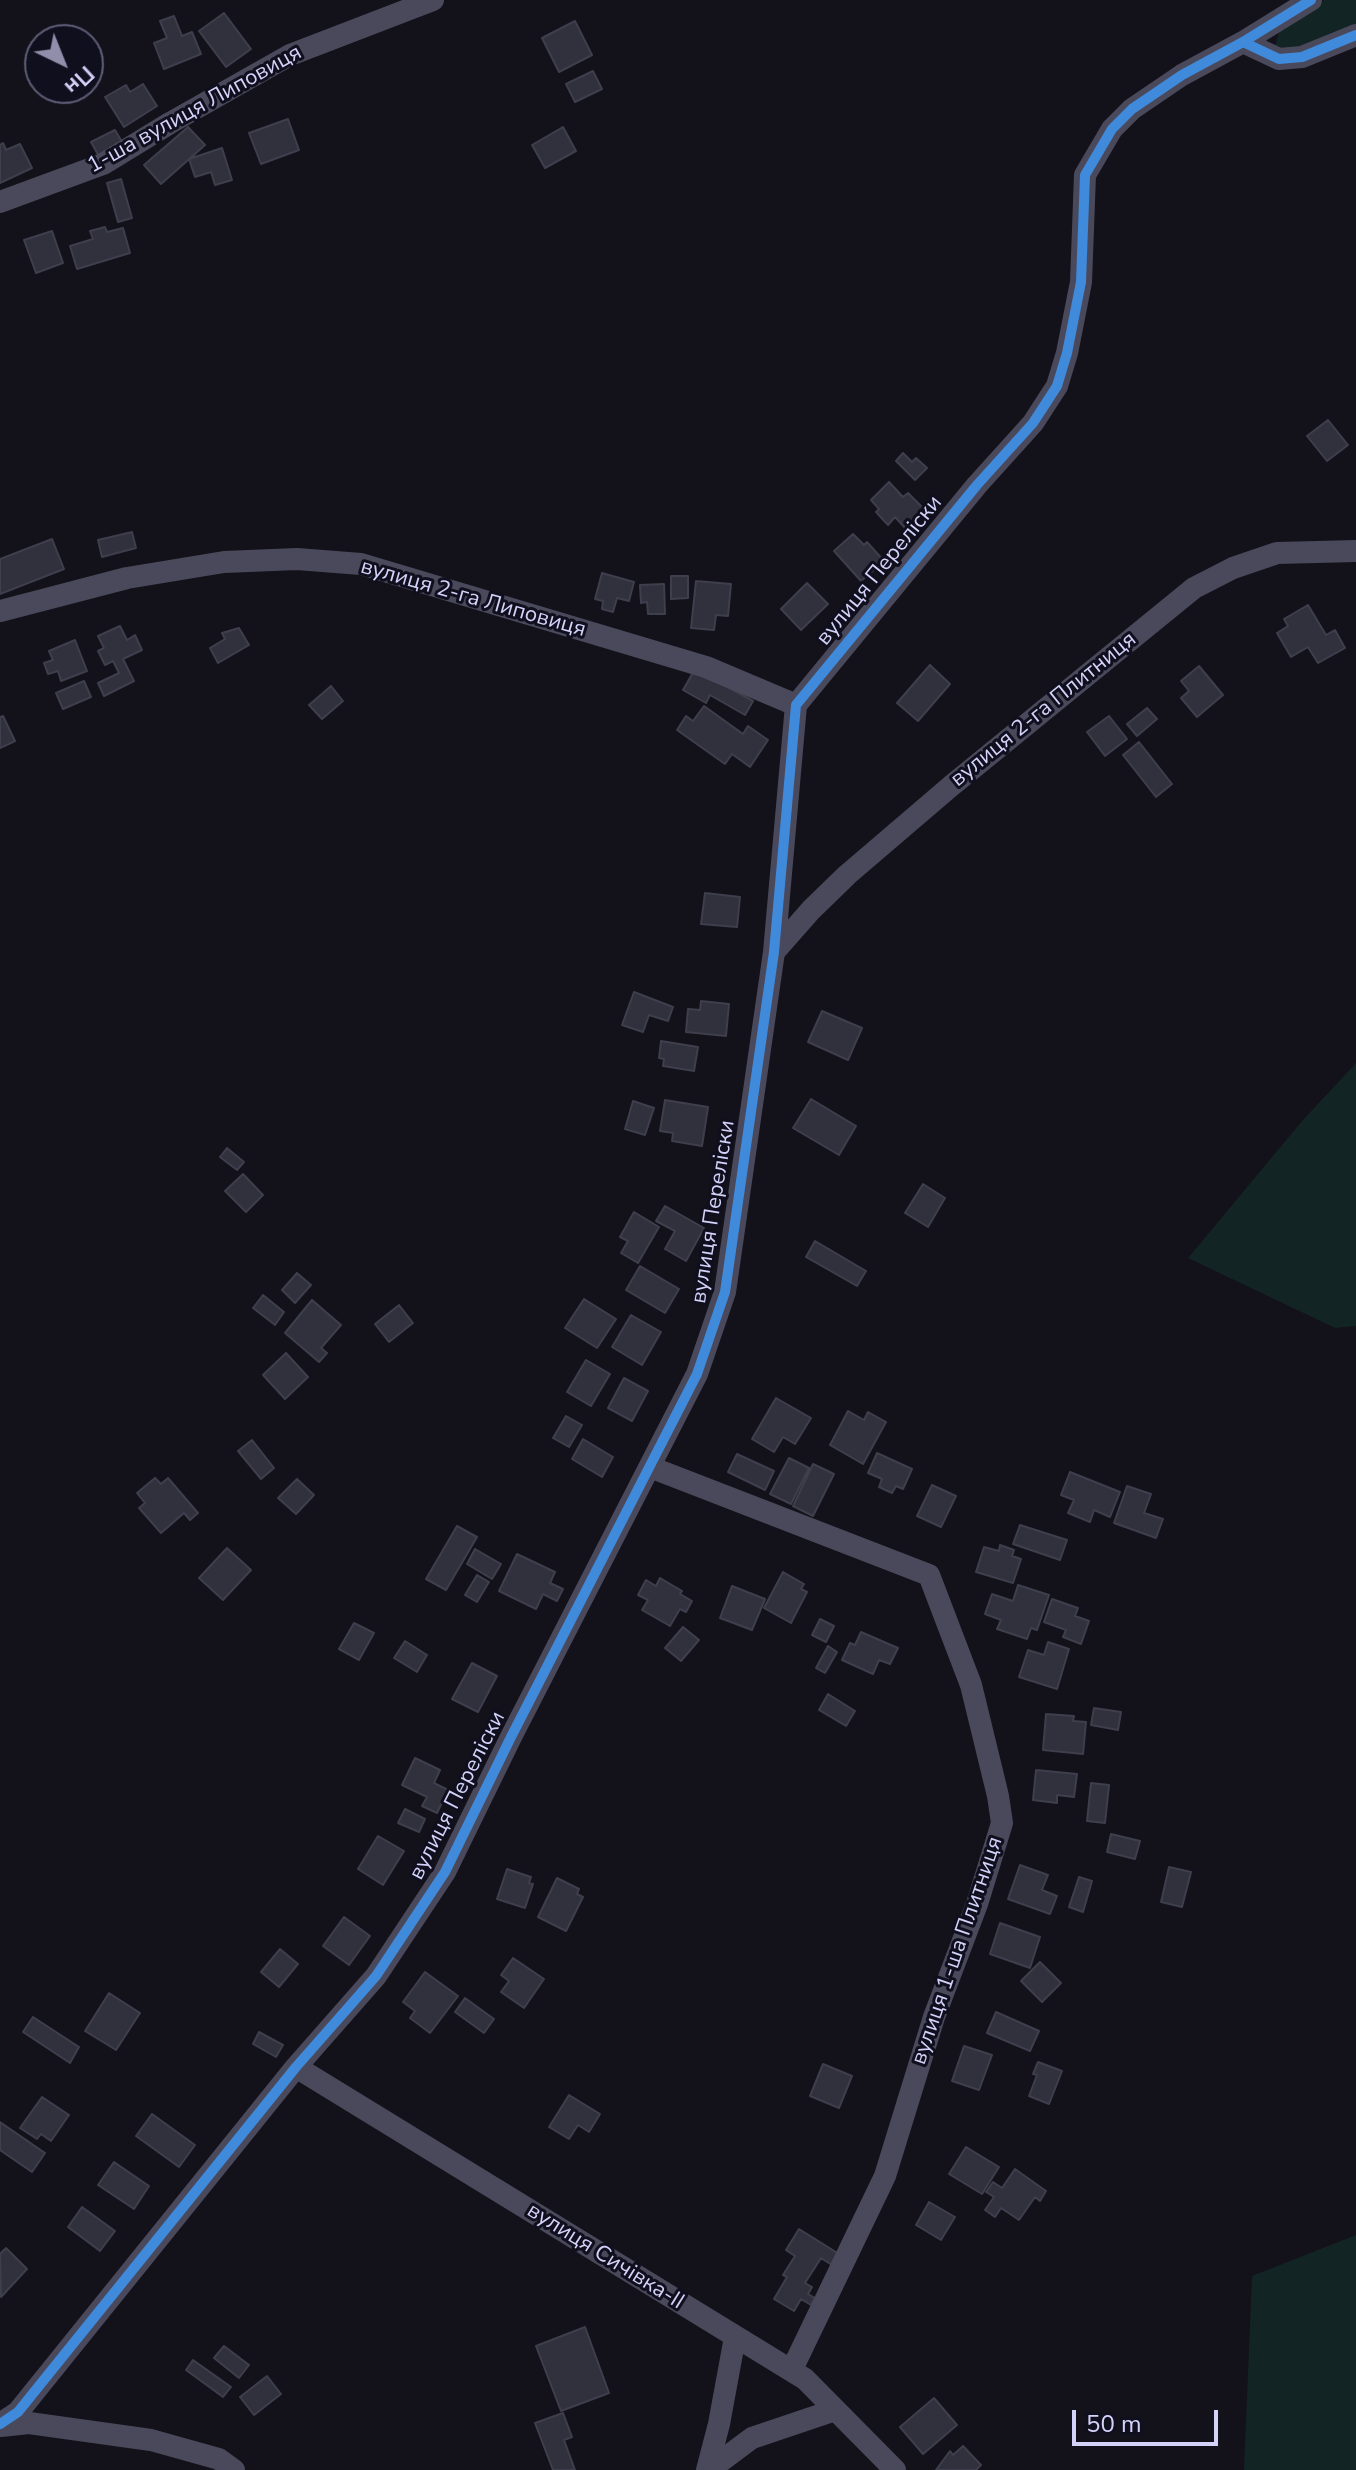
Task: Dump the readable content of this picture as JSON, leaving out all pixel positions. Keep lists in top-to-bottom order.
{
  "streets": {
    "street": [
      "1-ша вулиця Липовиця",
      "вулиця Переліски",
      "вулиця 2-га Липовиця",
      "вулиця 2-га Плитниця",
      "вулиця 1-ша Плитниця",
      "вулиця Сичівка-II"
    ]
  },
  "crossings": [
    ["вулиця Переліски", "вулиця 2-га Липовиця"],
    ["вулиця Переліски", "вулиця 2-га Плитниця"],
    ["вулиця Переліски", "вулиця 1-ша Плитниця"],
    ["вулиця Переліски", "вулиця Сичівка-II"],
    ["вулиця 1-ша Плитниця", "вулиця Сичівка-II"]
  ],
  "scale_bar": "50 m",
  "north": "bottom right"
}
